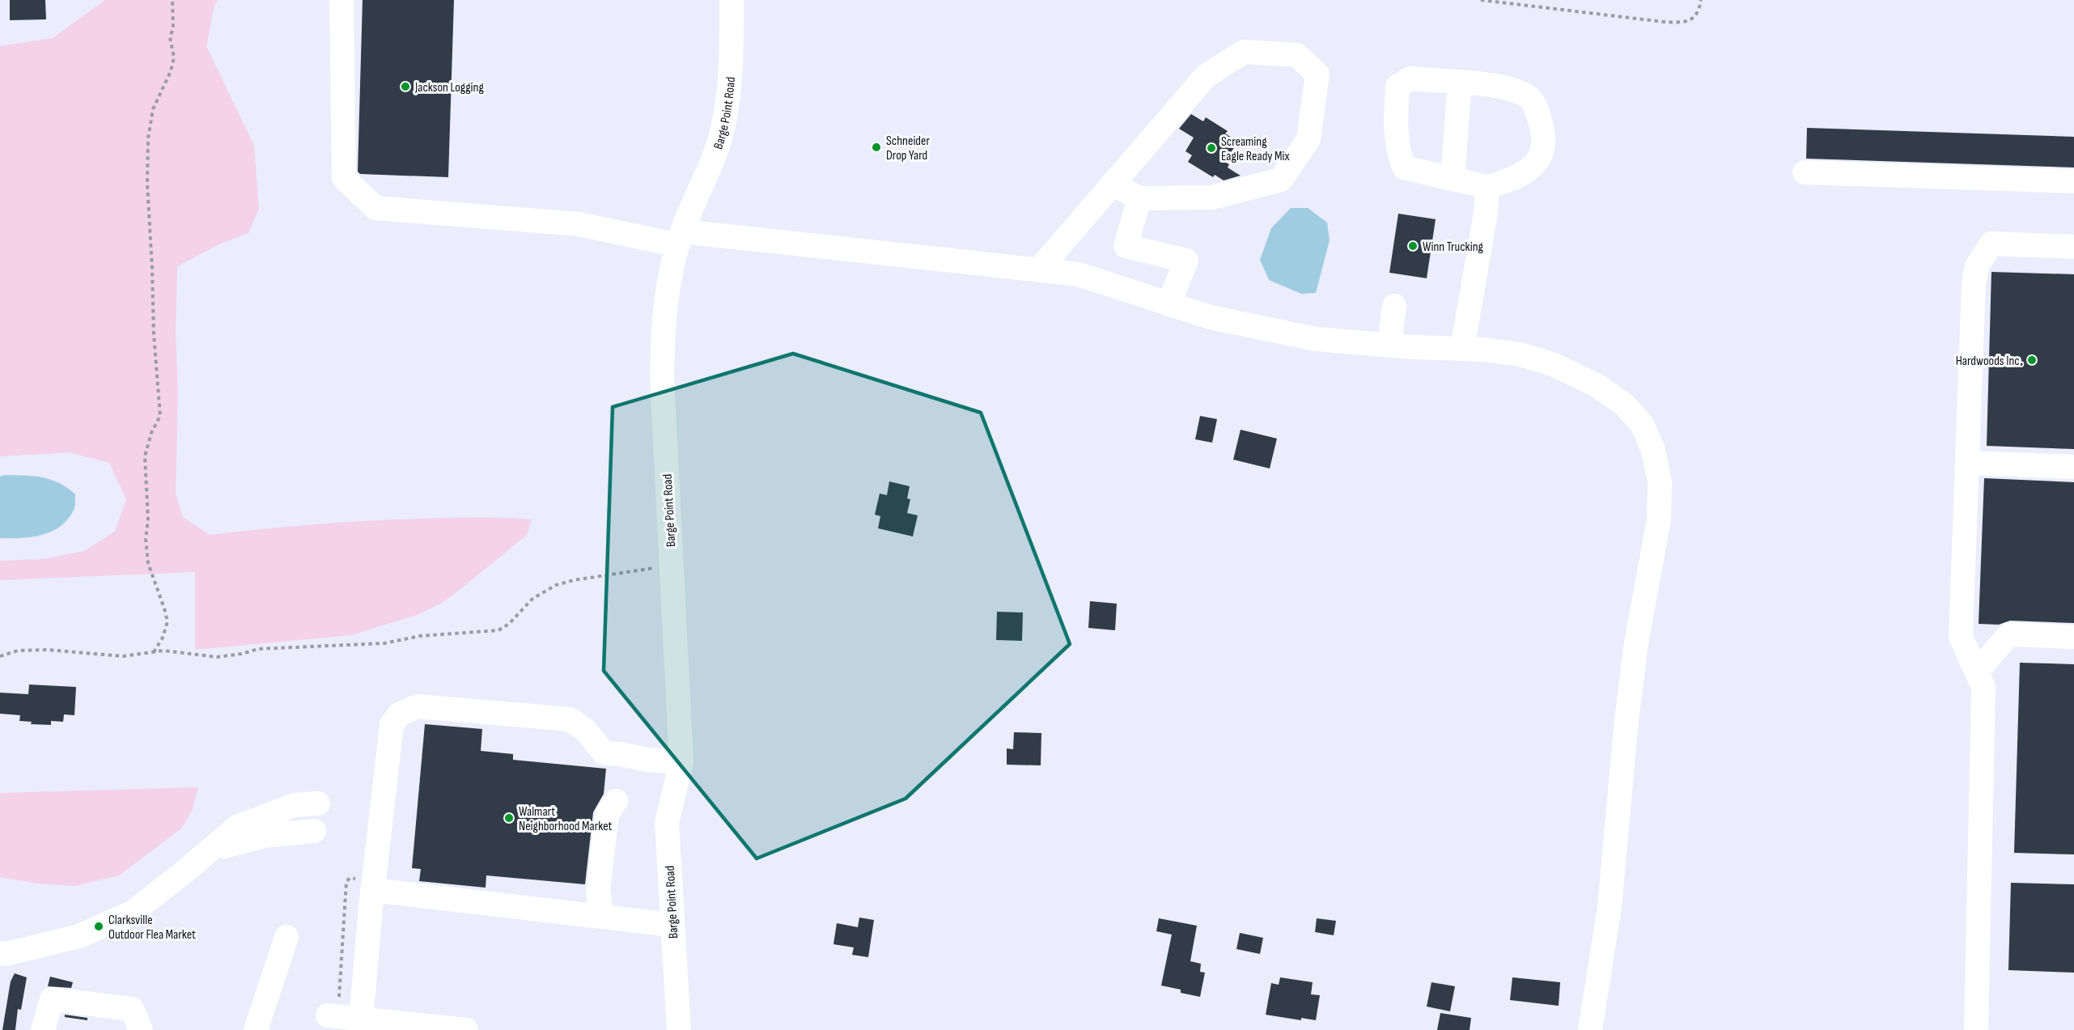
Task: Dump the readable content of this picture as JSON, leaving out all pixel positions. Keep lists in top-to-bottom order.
{
  "streets": {
    "street": ["Barge Point Road"]
  },
  "places": [
    "Jackson Logging",
    "Schneider Drop Yard",
    "Screaming Eagle Ready Mix",
    "Winn Trucking",
    "Hardwoods Inc.",
    "Walmart Neighborhood Market",
    "Clarksville Outdoor Flea Market"
  ]
}
